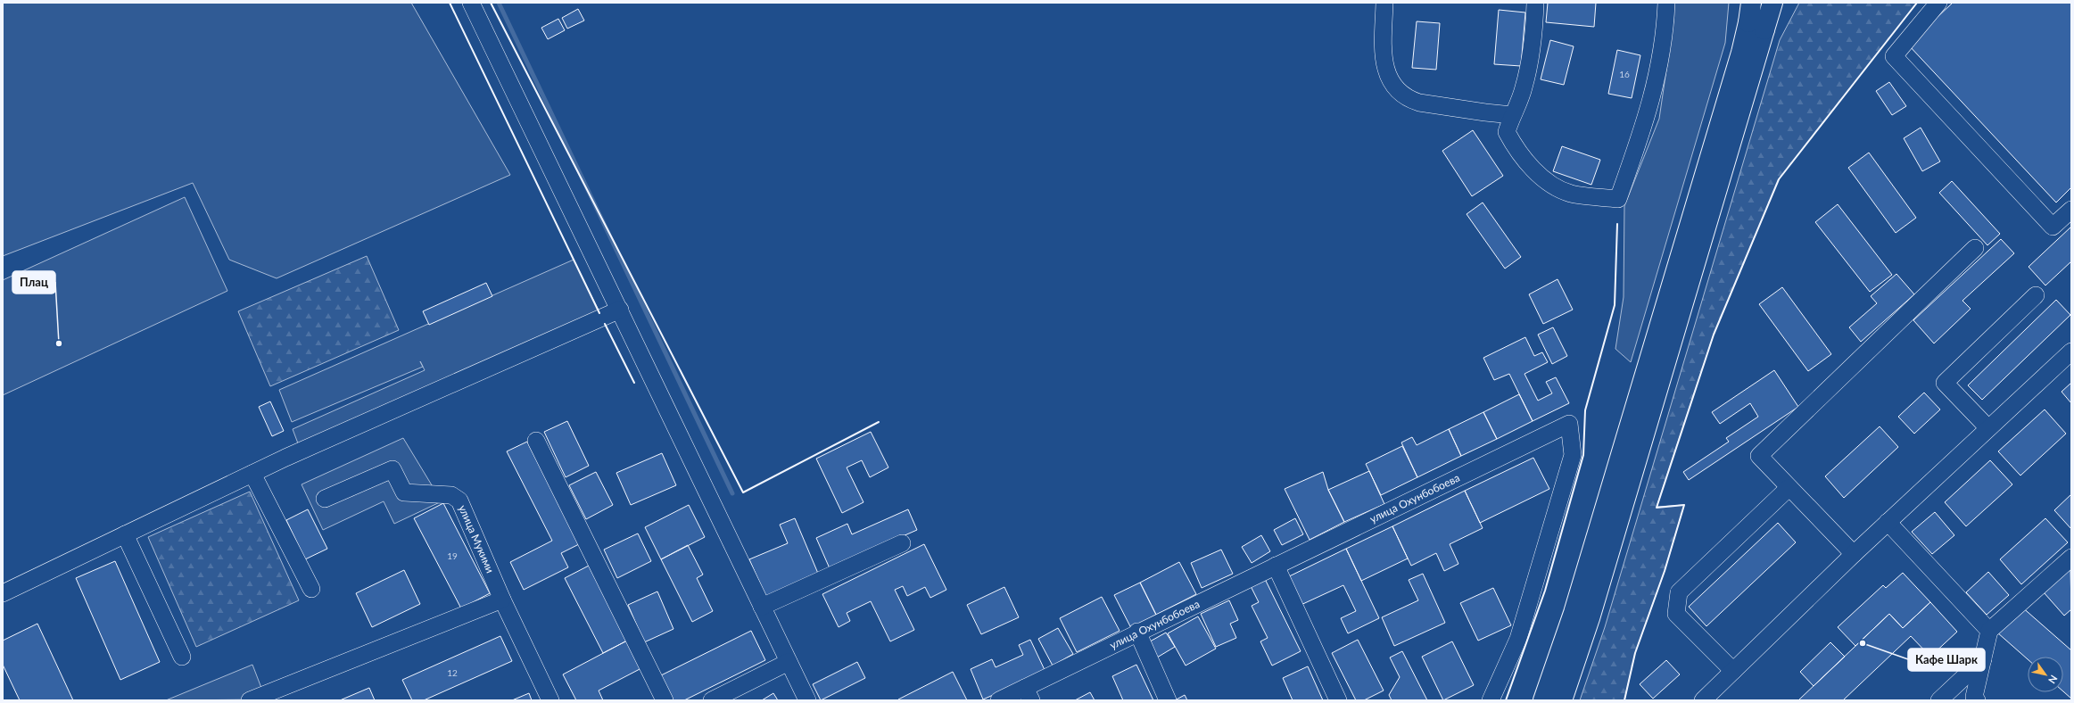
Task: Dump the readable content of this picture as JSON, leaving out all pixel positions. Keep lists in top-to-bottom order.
{
  "streets": {
    "street": ["улица Охунбобоева", "улица Мукими"]
  },
  "places": ["Плац", "Кафе Шарк"],
  "house_numbers": ["16", "19", "12"],
  "north": "bottom right"
}
